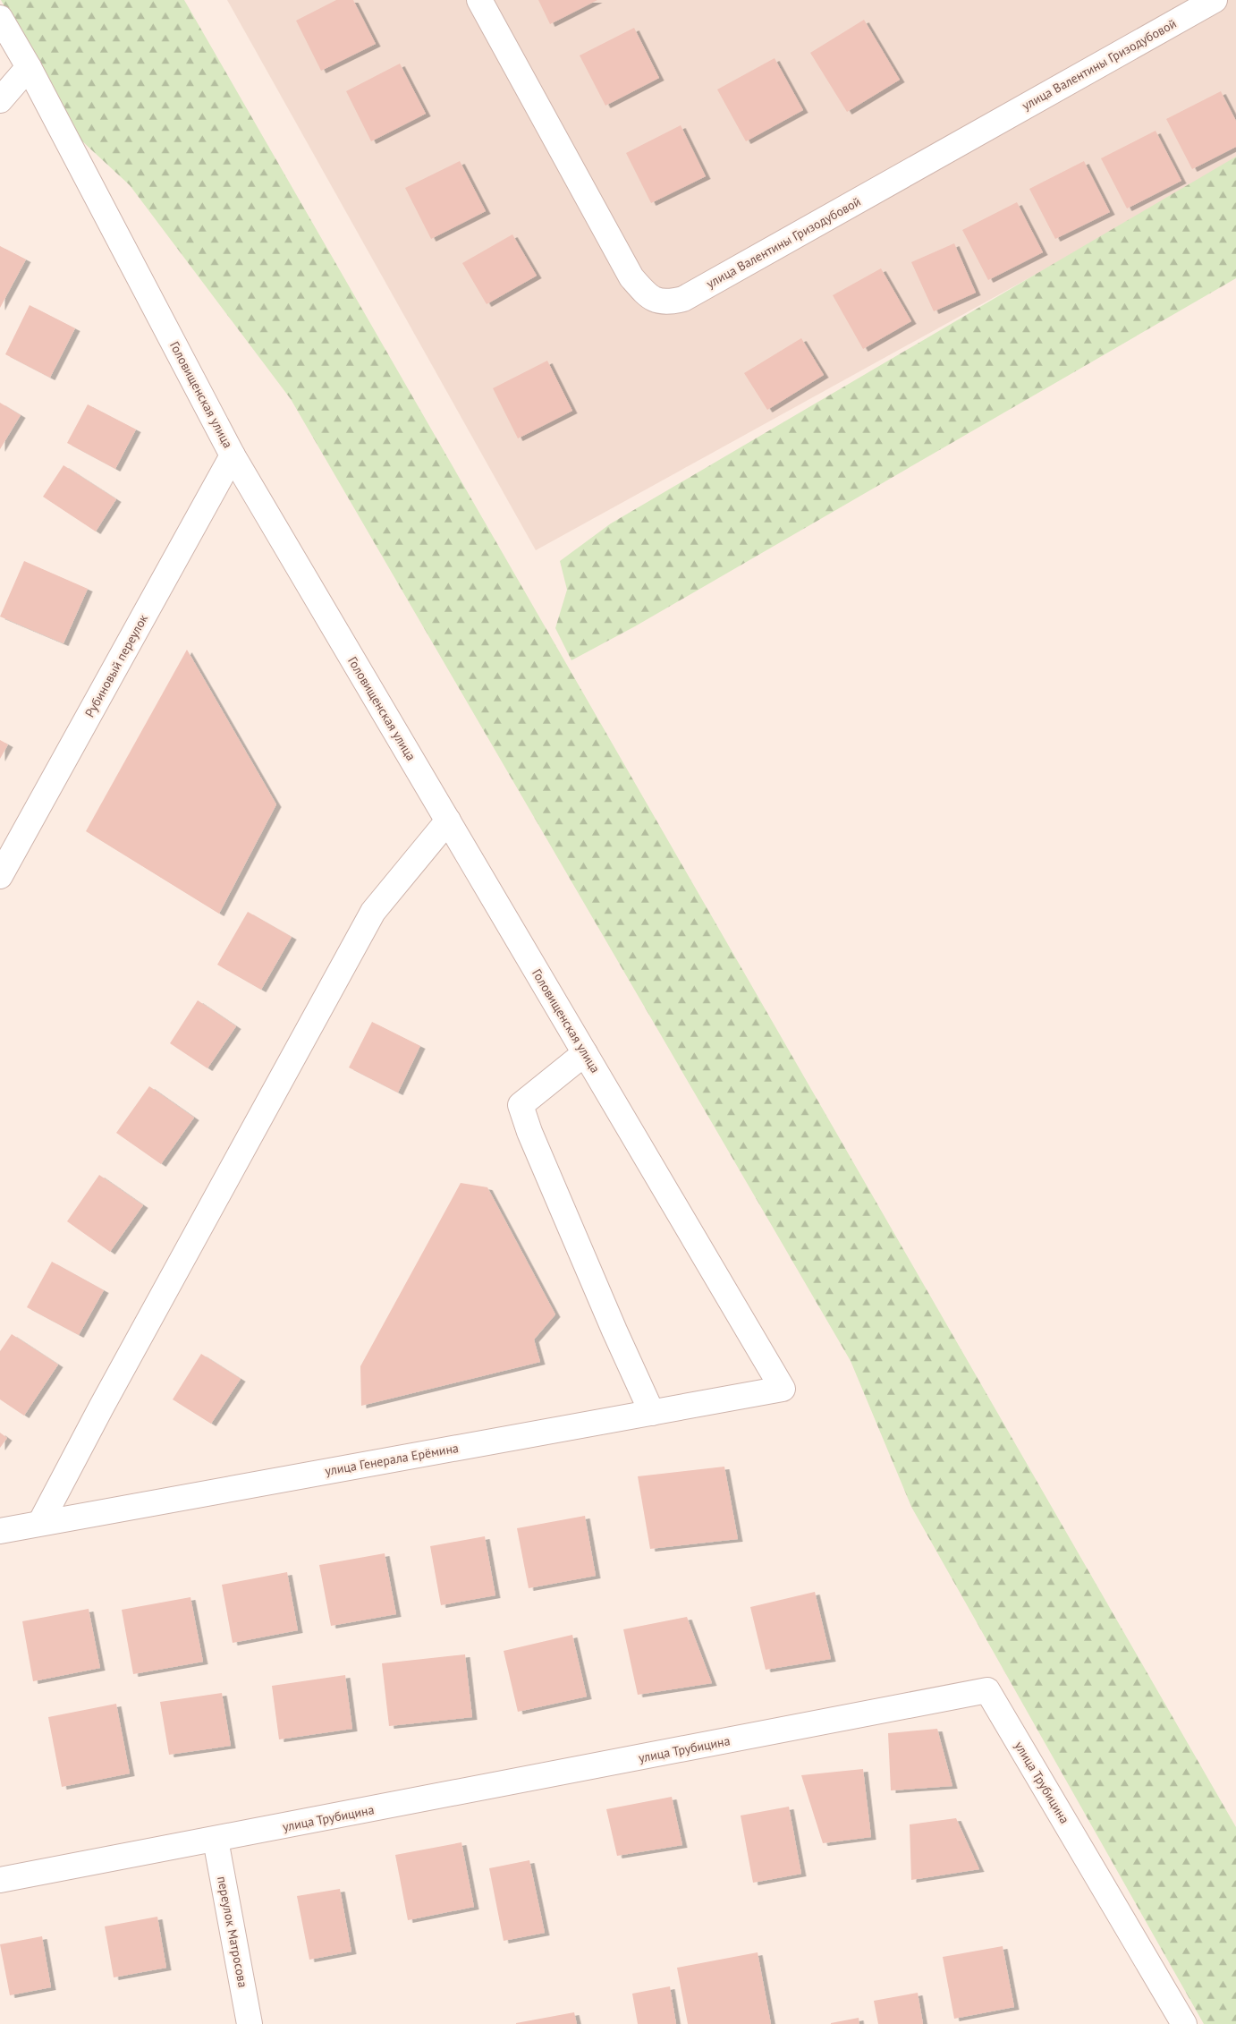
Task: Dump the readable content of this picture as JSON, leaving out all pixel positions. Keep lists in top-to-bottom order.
{
  "streets": {
    "street": [
      "улица Валентины Гризодубовой",
      "Головищенская улица",
      "Рубиновый переулок",
      "улица Генерала Ерёмина",
      "улица Трубицина",
      "переулок Матросова"
    ]
  },
  "crossings": [
    ["Головищенская улица", "Рубиновый переулок"],
    ["Головищенская улица", "улица Генерала Ерёмина"],
    ["улица Трубицина", "переулок Матросова"]
  ]
}
